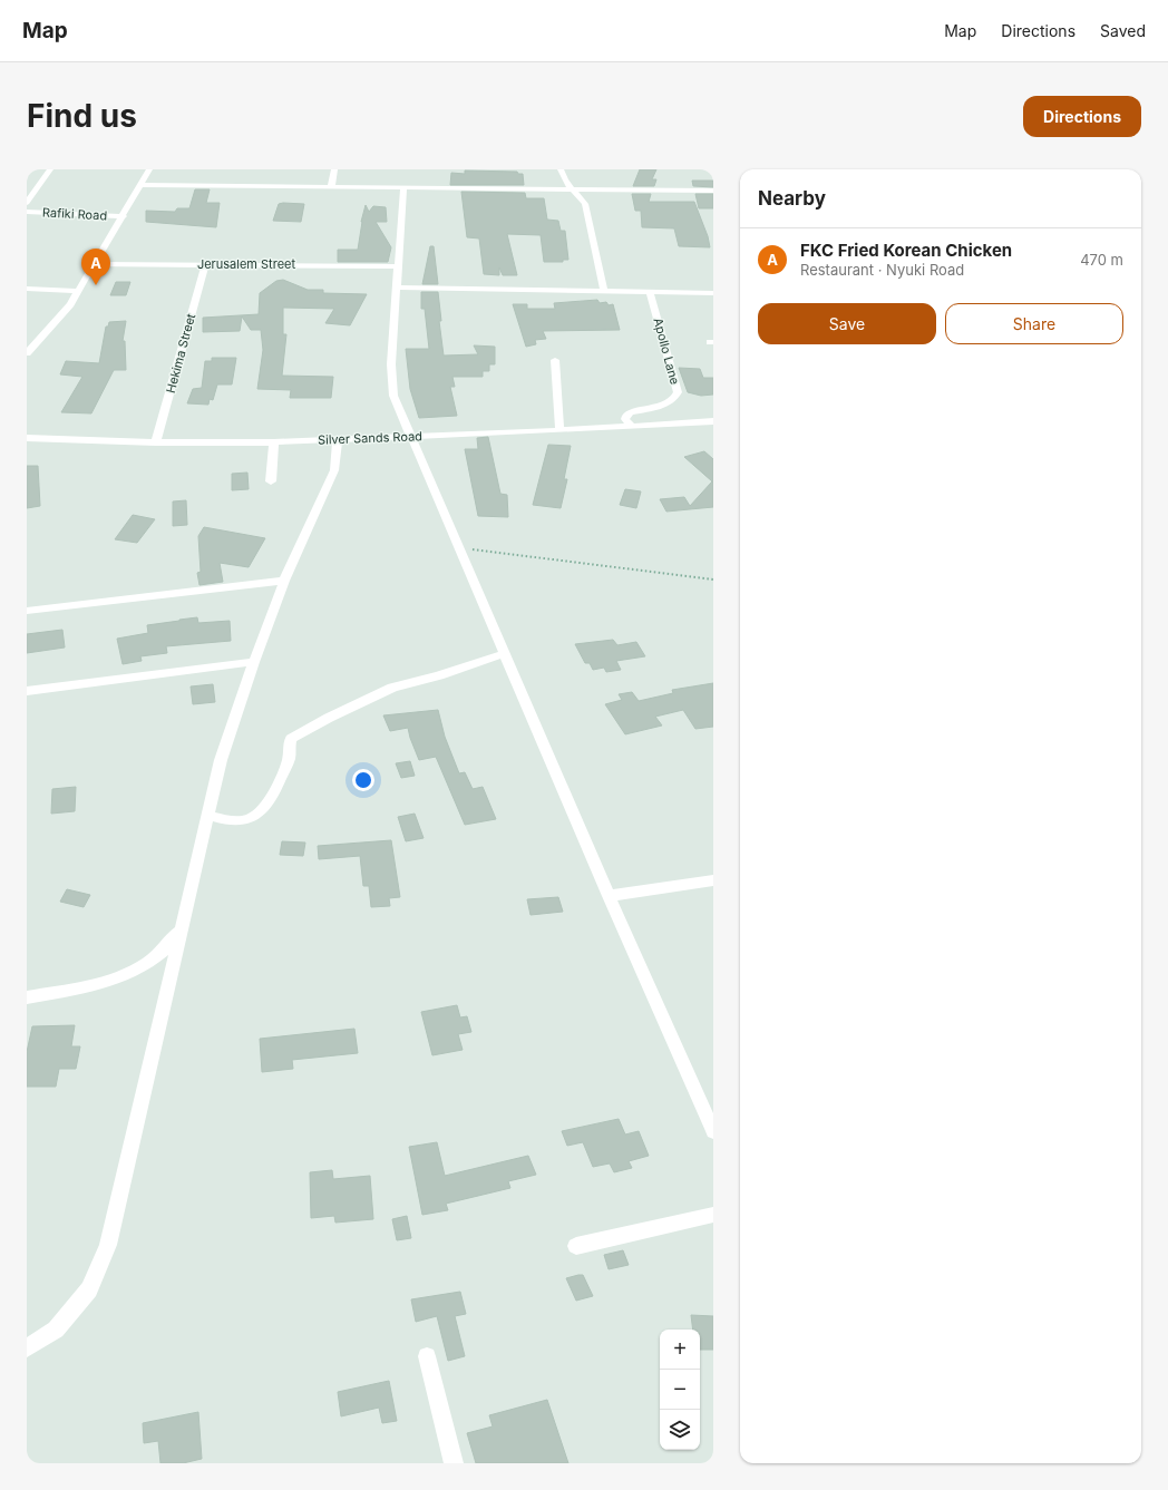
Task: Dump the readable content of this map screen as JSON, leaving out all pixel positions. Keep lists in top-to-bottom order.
{
  "streets": {
    "street": [
      "Rafiki Road",
      "Jerusalem Street",
      "Apollo Lane",
      "Hekima Street",
      "Silver Sands Road"
    ]
  },
  "crossings": [
    ["Jerusalem Street", "Hekima Street"],
    ["Apollo Lane", "Silver Sands Road"],
    ["Hekima Street", "Silver Sands Road"]
  ],
  "page": {
    "header": "Map",
    "nav": ["Map", "Directions", "Saved"],
    "buttons": [
      "Directions",
      ["Save", "Share"]
    ],
    "title": "Find us",
    "heading": "Nearby",
    "list": [
      {
        "mark": "A",
        "name": "FKC Fried Korean Chicken",
        "note": "Restaurant · Nyuki Road",
        "value": "470 m"
      }
    ],
    "pins": "A",
    "map_buttons": ["+", "−"]
  }
}
